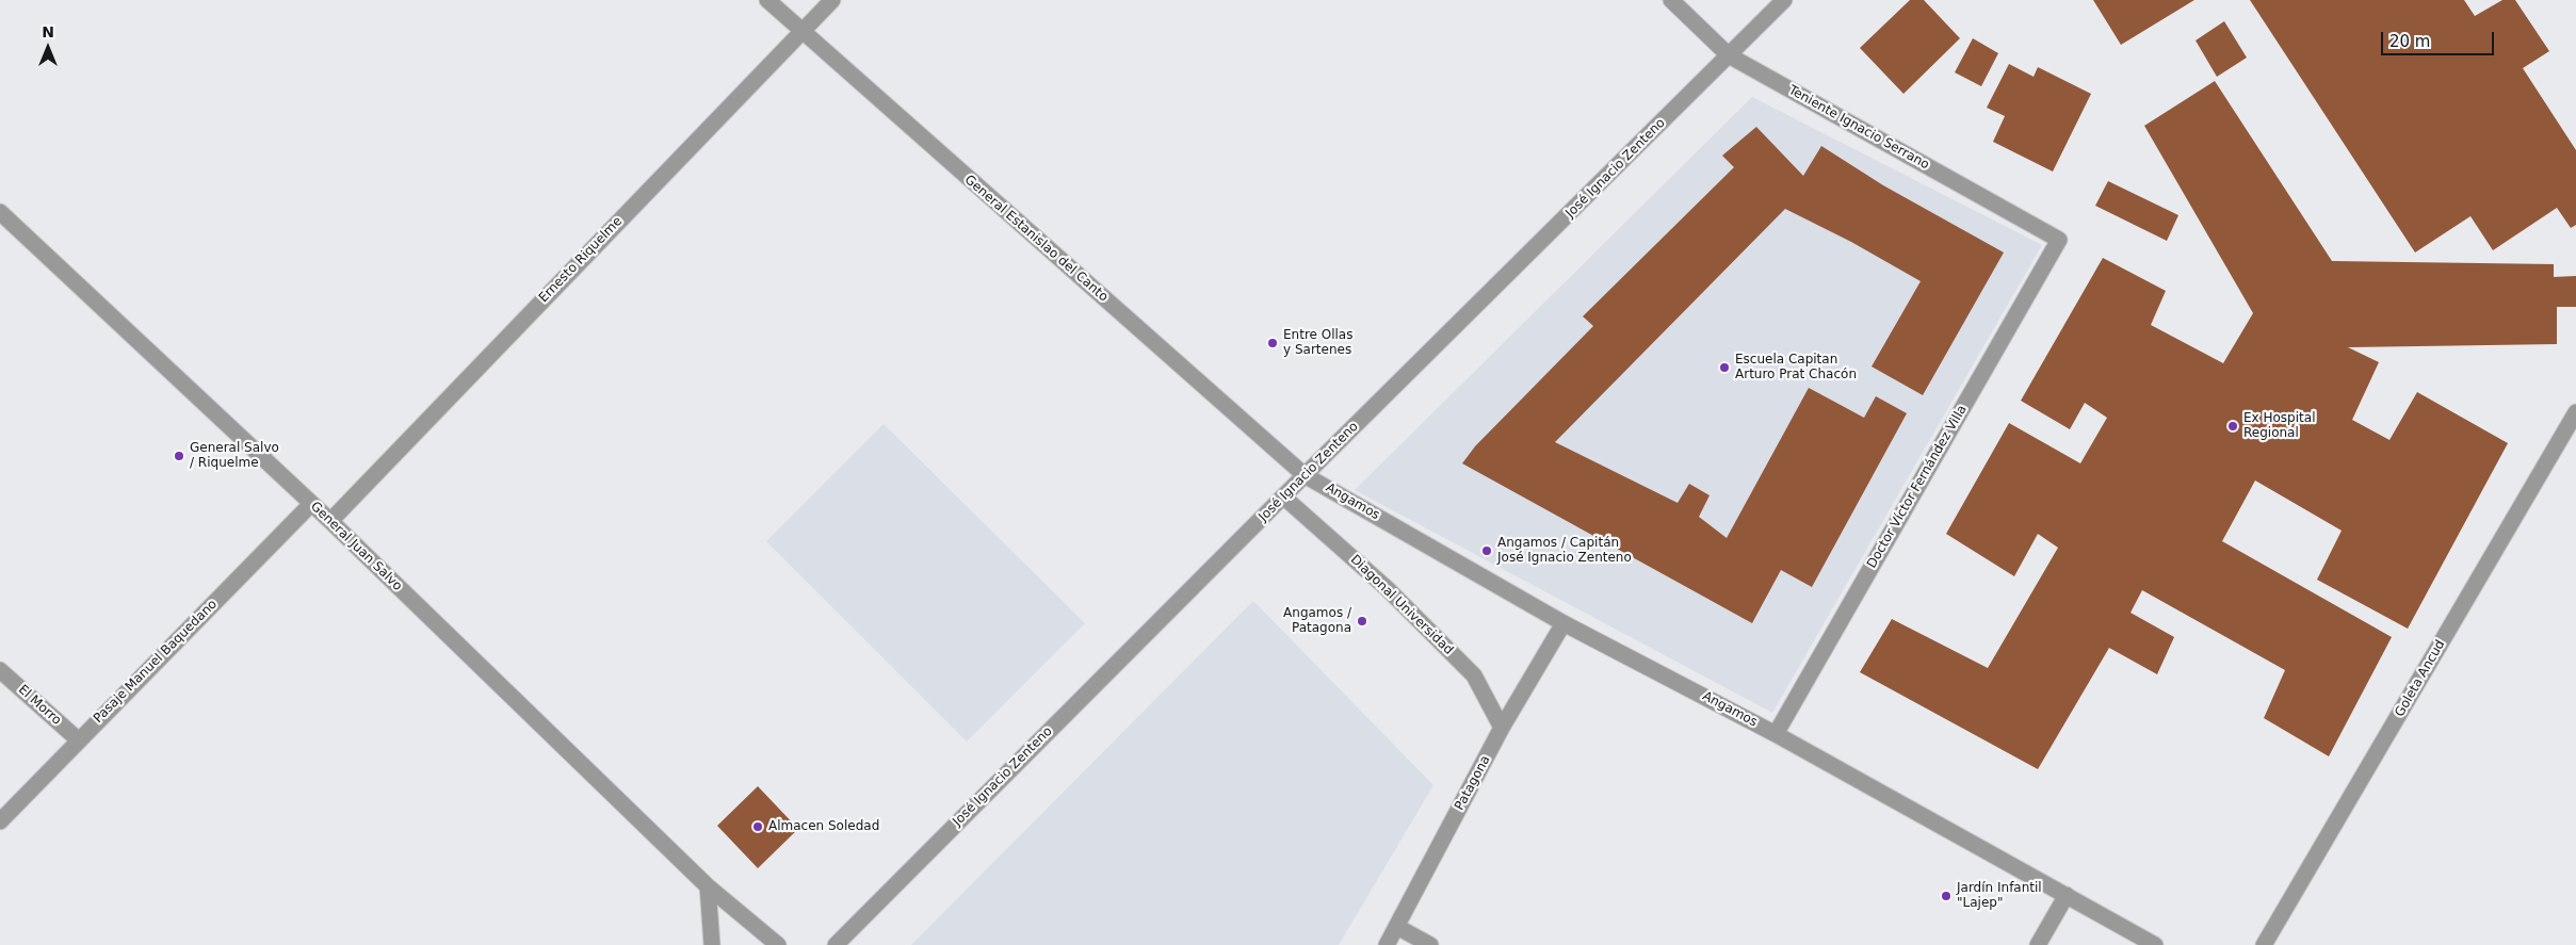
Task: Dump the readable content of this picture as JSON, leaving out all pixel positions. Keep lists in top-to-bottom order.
{
  "streets": {
    "street": [
      "Teniente Ignacio Serrano",
      "José Ignacio Zenteno",
      "General Estanislao del Canto",
      "Ernesto Riquelme",
      "Doctor Víctor Fernández Villa",
      "Angamos",
      "General Juan Salvo",
      "Diagonal Universidad",
      "Pasaje Manuel Baquedano",
      "Goleta Ancud",
      "El Morro",
      "Patagona"
    ]
  },
  "crossings": [
    ["Teniente Ignacio Serrano", "José Ignacio Zenteno"],
    ["Teniente Ignacio Serrano", "Doctor Víctor Fernández Villa"],
    ["José Ignacio Zenteno", "General Estanislao del Canto"],
    ["José Ignacio Zenteno", "Angamos"],
    ["José Ignacio Zenteno", "Diagonal Universidad"],
    ["General Estanislao del Canto", "Ernesto Riquelme"],
    ["General Estanislao del Canto", "Angamos"],
    ["Ernesto Riquelme", "General Juan Salvo"],
    ["Doctor Víctor Fernández Villa", "Angamos"],
    ["Angamos", "Patagona"],
    ["General Juan Salvo", "Pasaje Manuel Baquedano"],
    ["Diagonal Universidad", "Patagona"],
    ["Pasaje Manuel Baquedano", "El Morro"]
  ],
  "places": [
    "Entre Ollas y Sartenes",
    "Escuela Capitan Arturo Prat Chacón",
    "Ex Hospital Regional",
    "General Salvo / Riquelme",
    "Angamos / Capitán José Ignacio Zenteno",
    "Angamos / Patagona",
    "Almacen Soledad",
    "Jardín Infantil \"Lajep\""
  ],
  "scale_bar": "20 m",
  "north": "top"
}
